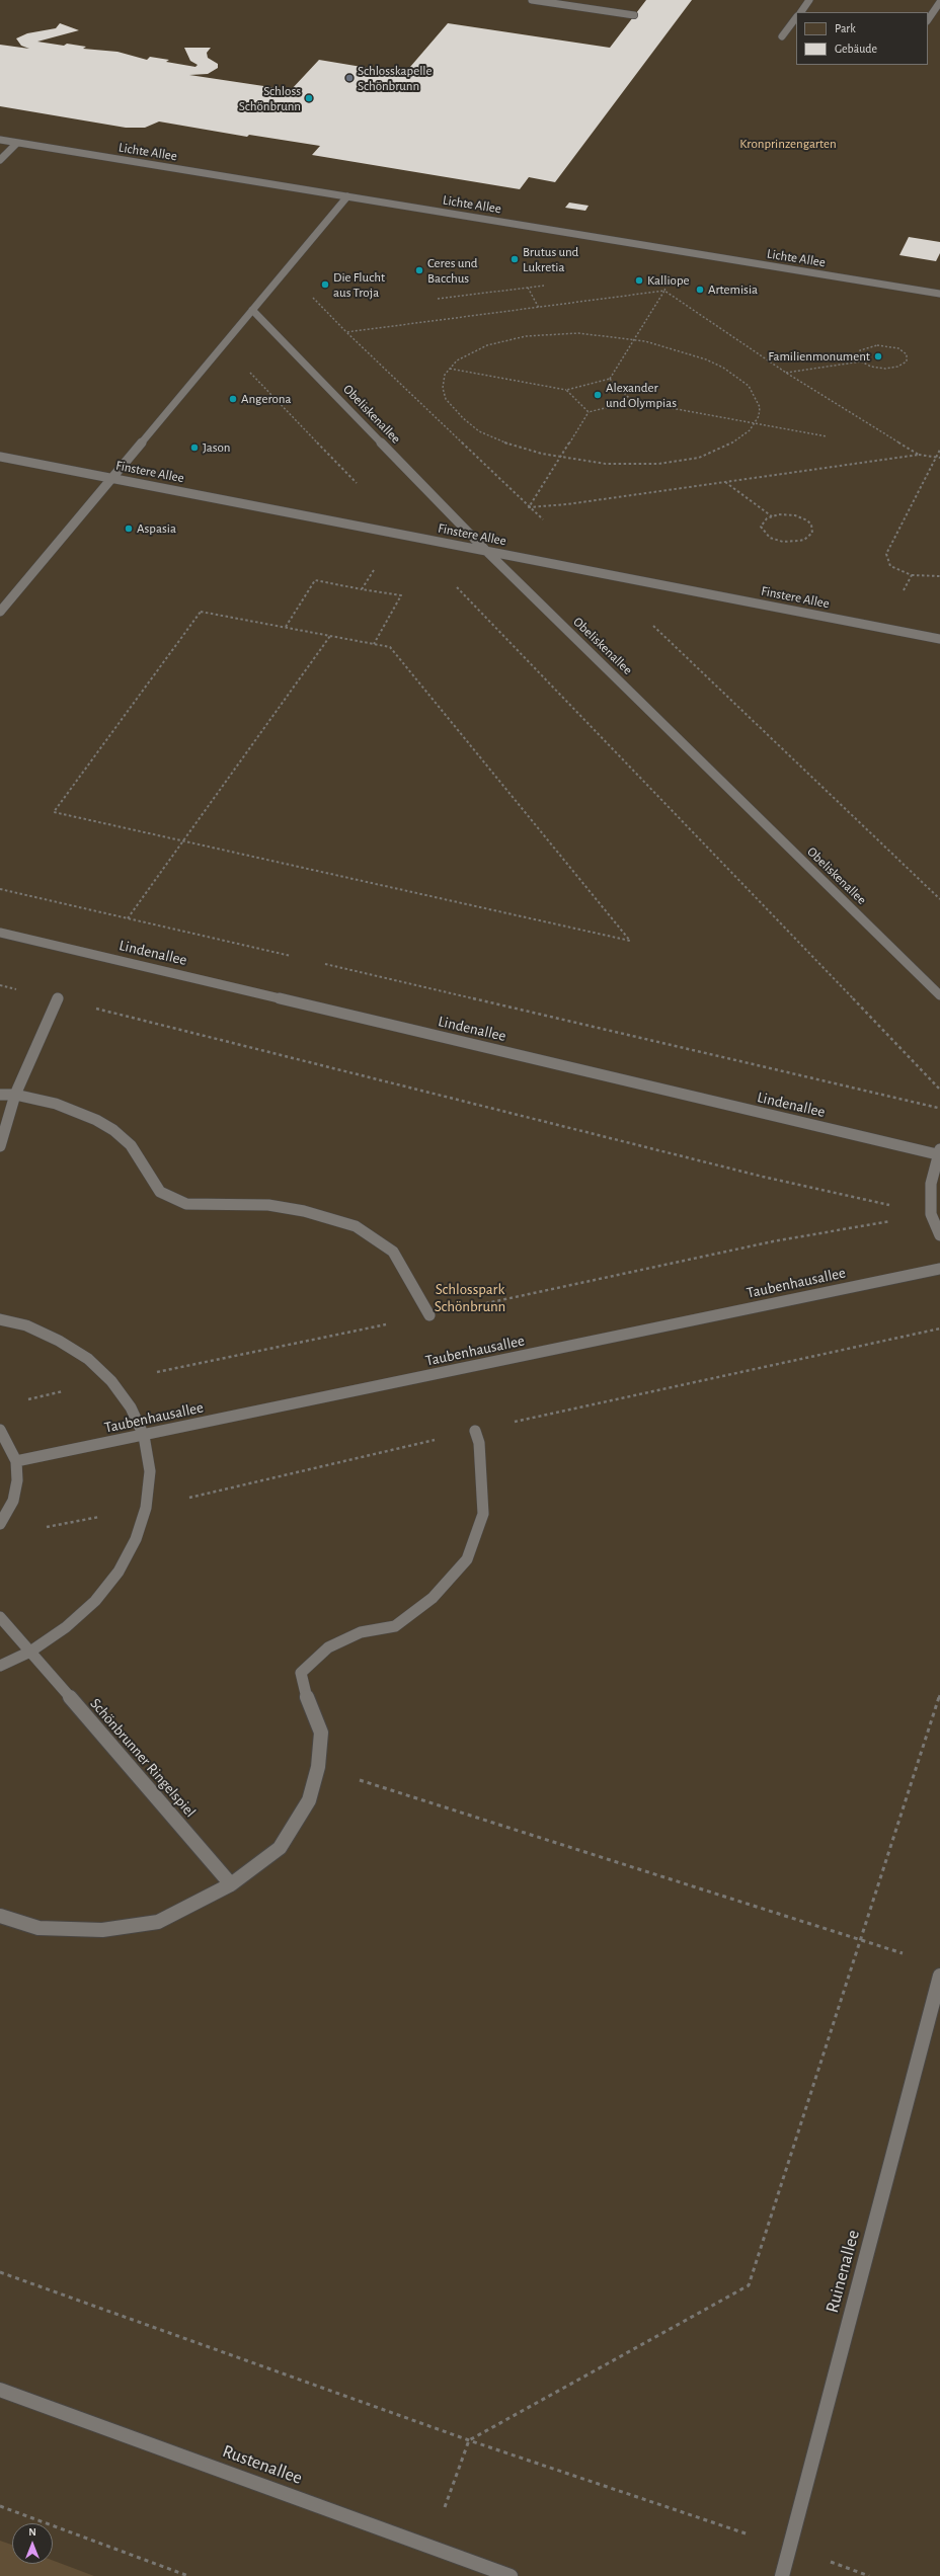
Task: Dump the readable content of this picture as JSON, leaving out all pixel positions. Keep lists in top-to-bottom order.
{
  "streets": {
    "street": [
      "Lichte Allee",
      "Obeliskenallee",
      "Finstere Allee",
      "Lindenallee",
      "Taubenhausallee",
      "Schönbrunner Ringelspiel",
      "Ruinenallee",
      "Rustenallee"
    ]
  },
  "crossings": [
    ["Obeliskenallee", "Finstere Allee"]
  ],
  "parks": ["Kronprinzengarten", "Schlosspark Schönbrunn"],
  "places": [
    "Schlosskapelle Schönbrunn",
    "Schloss Schönbrunn",
    "Brutus und Lukretia",
    "Ceres und Bacchus",
    "Kalliope",
    "Die Flucht aus Troja",
    "Artemisia",
    "Familienmonument",
    "Alexander und Olympias",
    "Angerona",
    "Jason",
    "Aspasia"
  ],
  "legend": ["Park", "Gebäude"],
  "north": "top"
}
